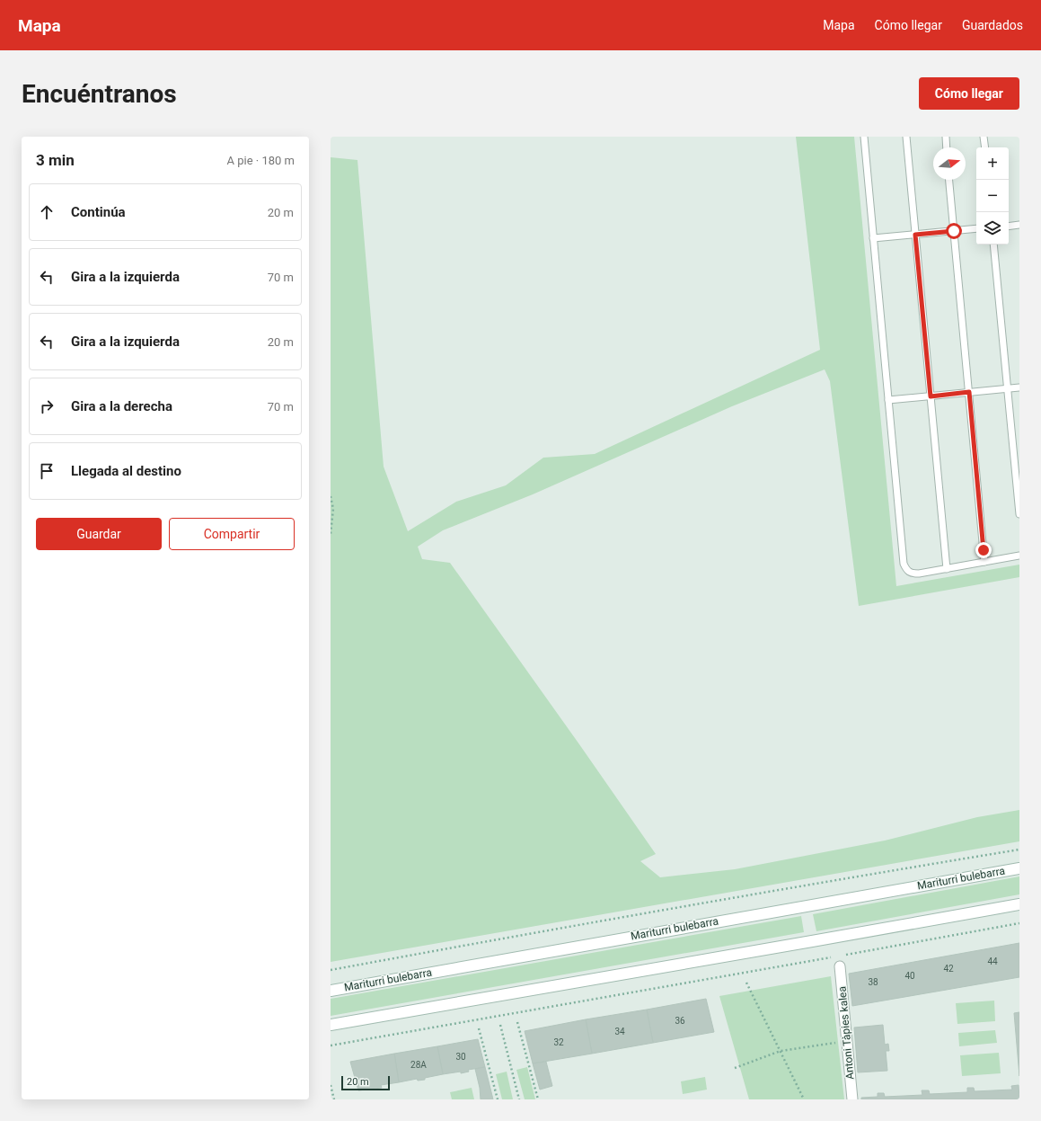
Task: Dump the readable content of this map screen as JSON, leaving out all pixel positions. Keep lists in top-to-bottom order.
{
  "streets": {
    "main road": ["Mariturri bulebarra"],
    "street": ["Antoni Tàpies kalea"]
  },
  "house_numbers": [
    "44",
    "42",
    "40",
    "38",
    "36",
    "34",
    "32",
    "30",
    "28A"
  ],
  "scale_bar": "20 m",
  "north": "right",
  "page": {
    "header": "Mapa",
    "nav": ["Mapa", "Cómo llegar", "Guardados"],
    "buttons": [
      "Cómo llegar",
      ["Guardar", "Compartir"]
    ],
    "title": "Encuéntranos",
    "heading": ["3 min", "A pie · 180 m"],
    "map_buttons": ["+", "−"],
    "list": [
      ["Continúa", "20 m"],
      ["Gira a la izquierda", "70 m"],
      ["Gira a la izquierda", "20 m"],
      ["Gira a la derecha", "70 m"],
      "Llegada al destino"
    ],
    "scale": "20 m"
  }
}
